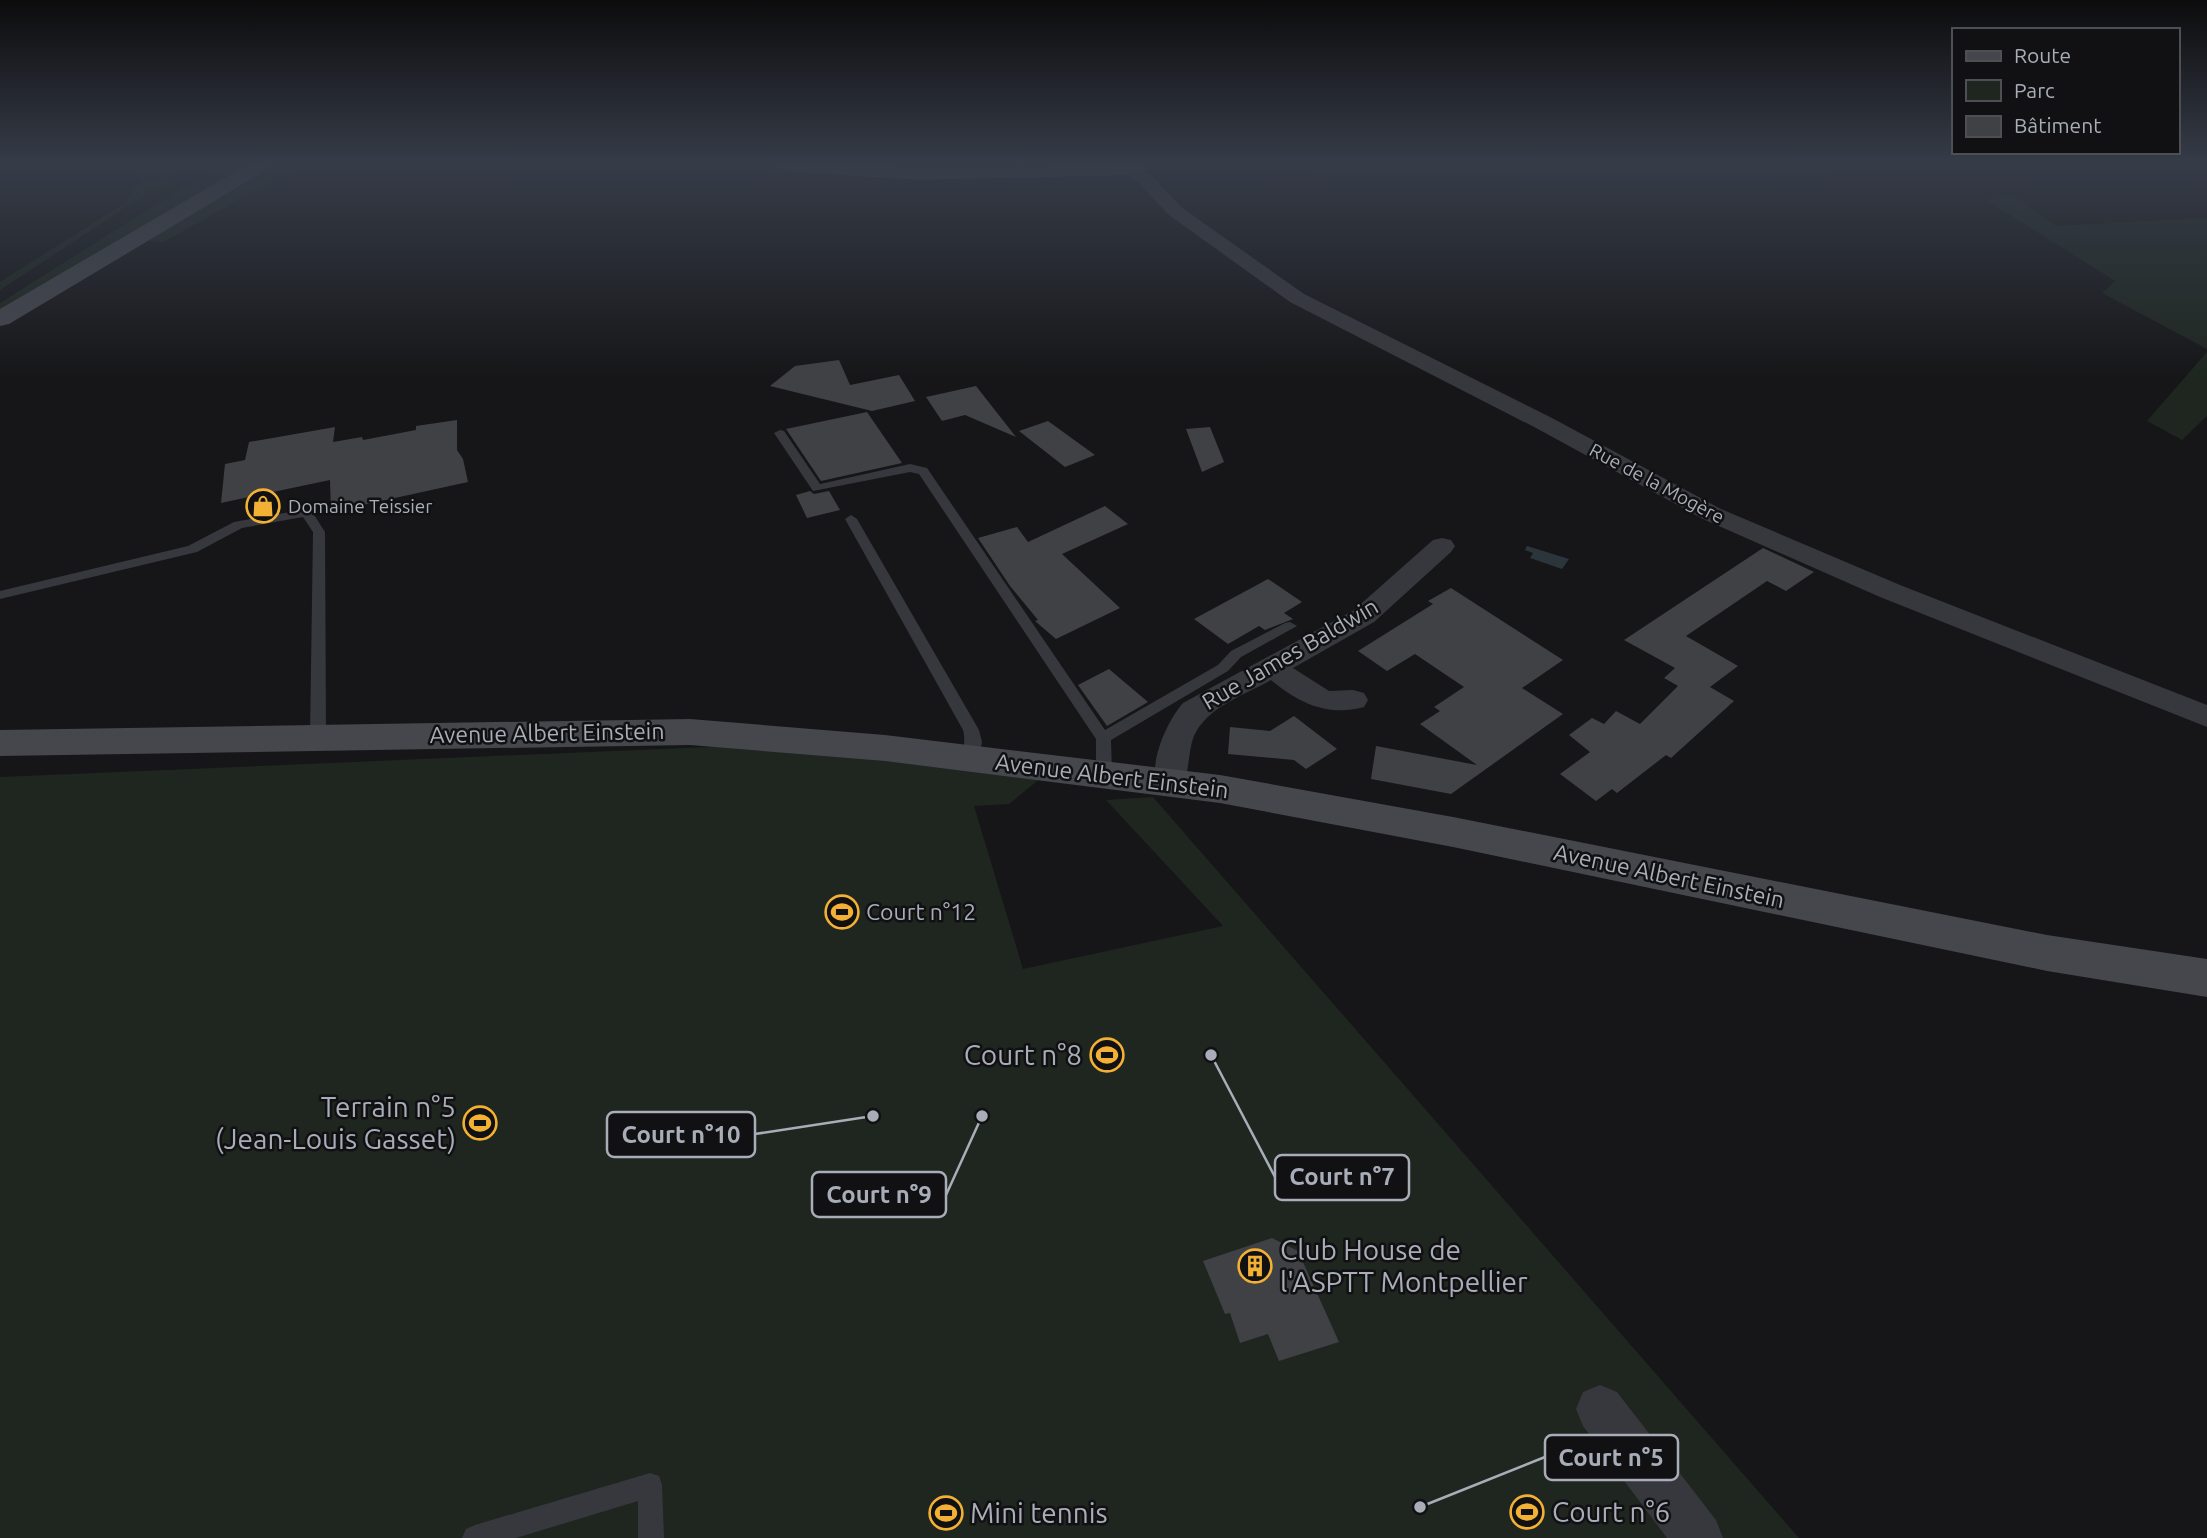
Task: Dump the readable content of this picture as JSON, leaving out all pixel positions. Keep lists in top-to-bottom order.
{
  "streets": {
    "main road": ["Avenue Albert Einstein"],
    "street": ["Rue de la Mogère", "Rue James Baldwin"]
  },
  "crossings": [
    ["Rue James Baldwin", "Avenue Albert Einstein"]
  ],
  "places": {
    "shop": ["Domaine Teissier"],
    "sports": [
      "Court n°12",
      "Court n°8",
      "Terrain n°5 (Jean-Louis Gasset)",
      "Court n°6",
      "Mini tennis"
    ],
    "other": [
      "Court n°7",
      "Court n°10",
      "Court n°9",
      "Court n°5"
    ],
    "building": ["Club House de l'ASPTT Montpellier"]
  },
  "legend": ["Route", "Parc", "Bâtiment"]
}
